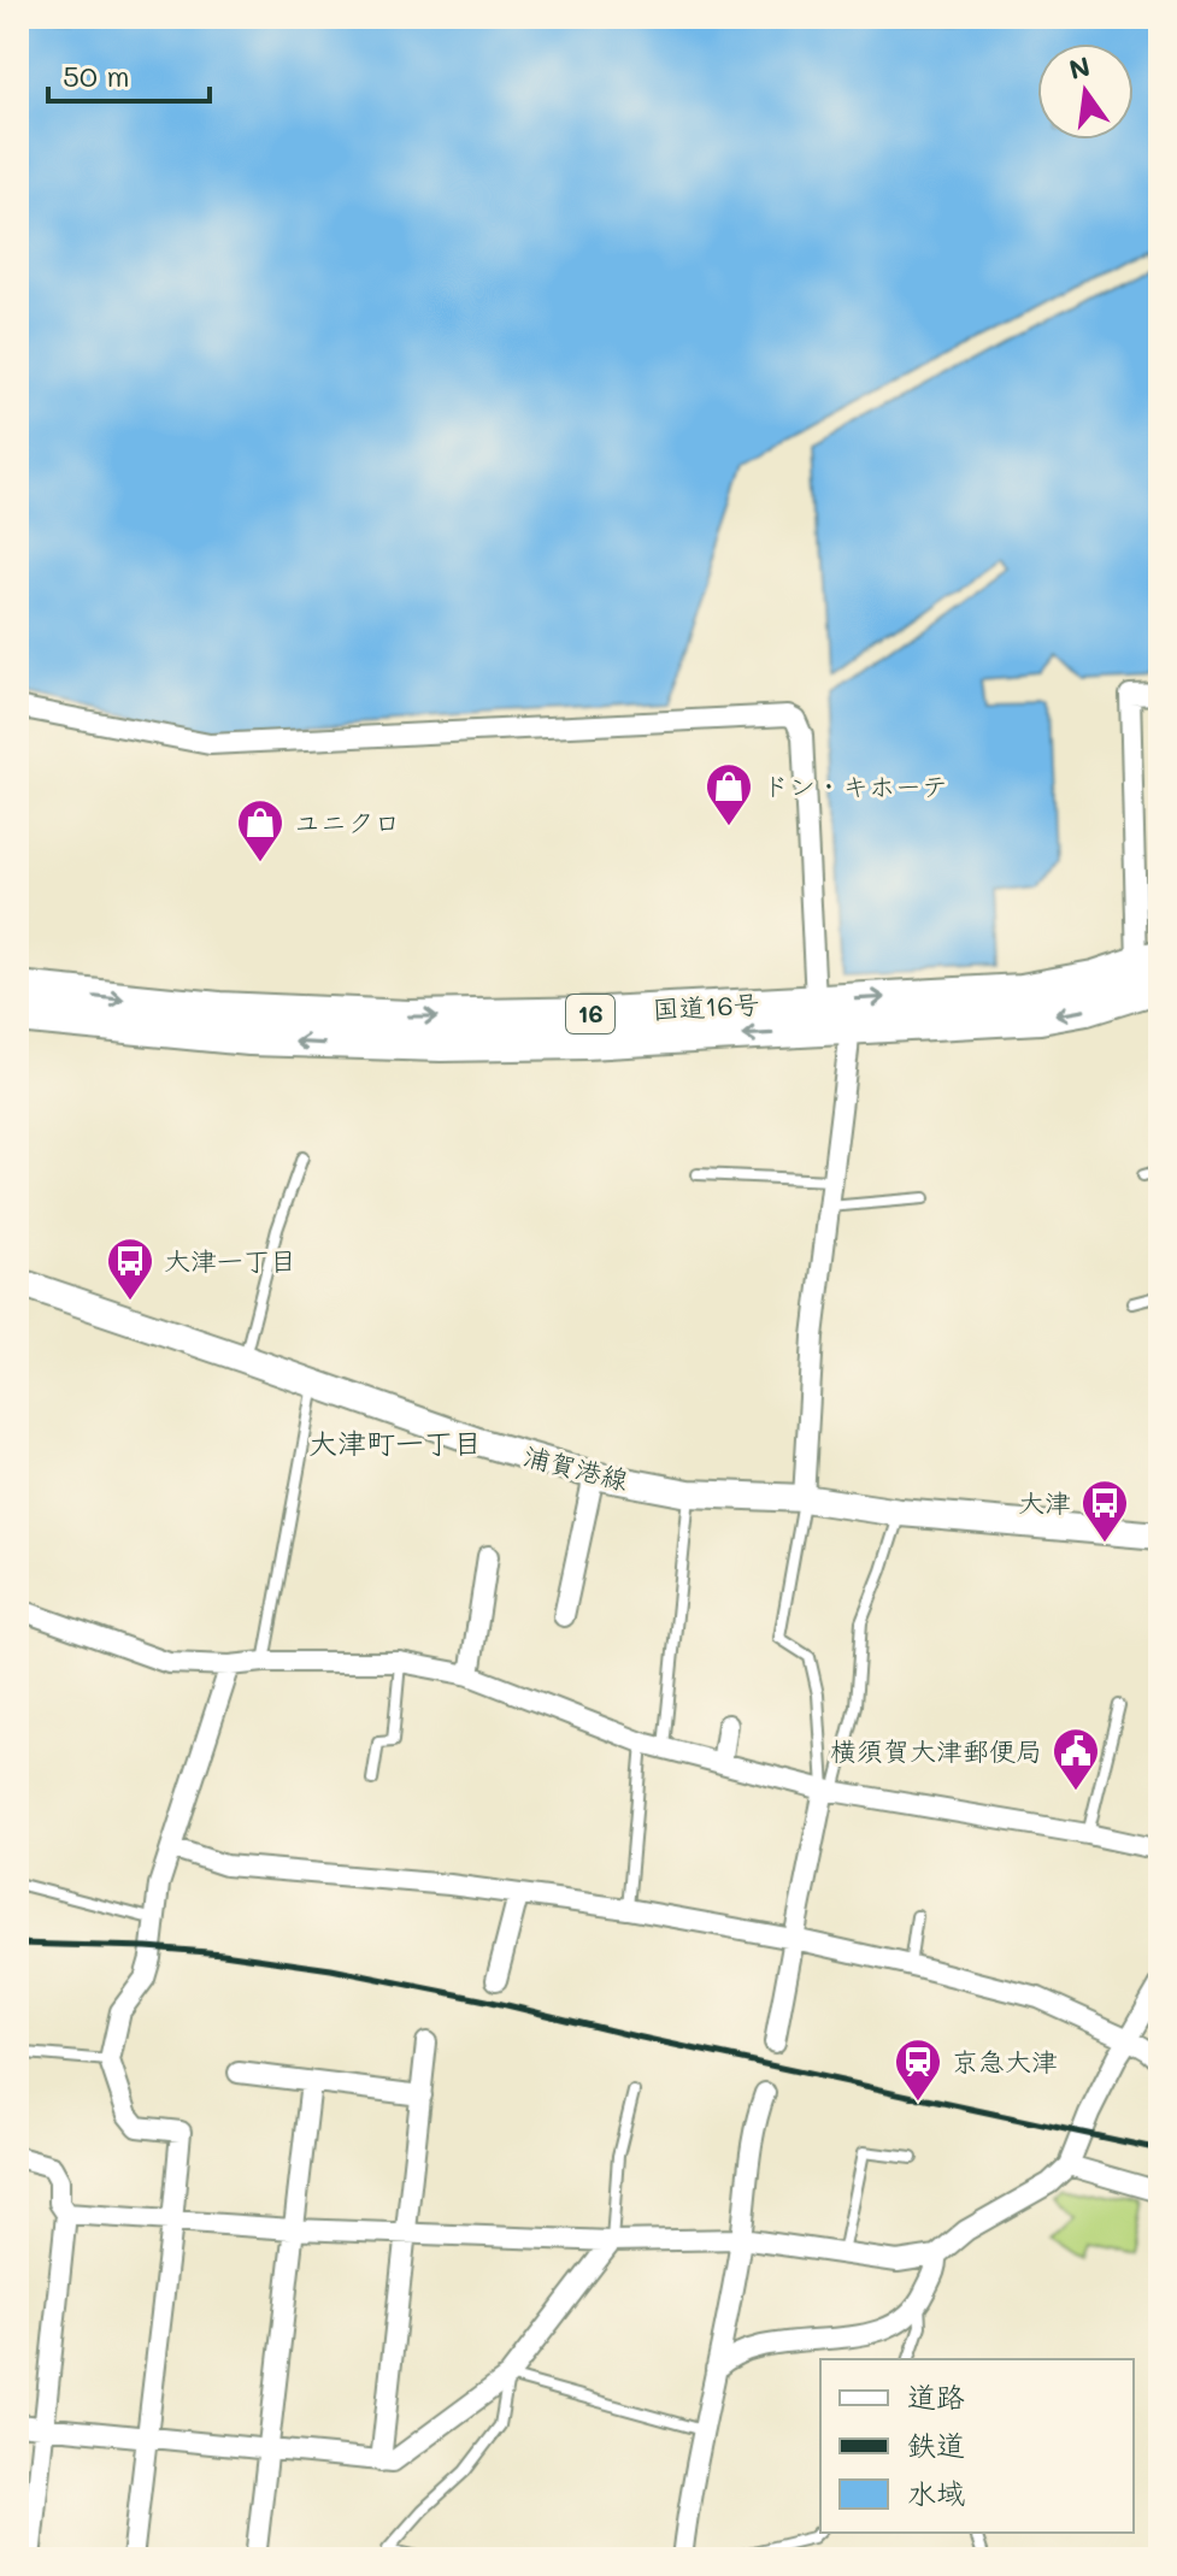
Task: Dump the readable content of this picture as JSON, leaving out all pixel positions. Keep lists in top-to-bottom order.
{
  "streets": {
    "highway": ["国道16号", "16"],
    "main road": ["浦賀港線"]
  },
  "districts": ["大津町一丁目"],
  "places": {
    "shop": ["ドン・キホーテ", "ユニクロ"],
    "bus stop": ["大津一丁目", "大津"],
    "public building": ["横須賀大津郵便局"],
    "station": ["京急大津"]
  },
  "legend": ["道路", "鉄道", "水域"],
  "scale_bar": "50 m",
  "north": "top"
}
